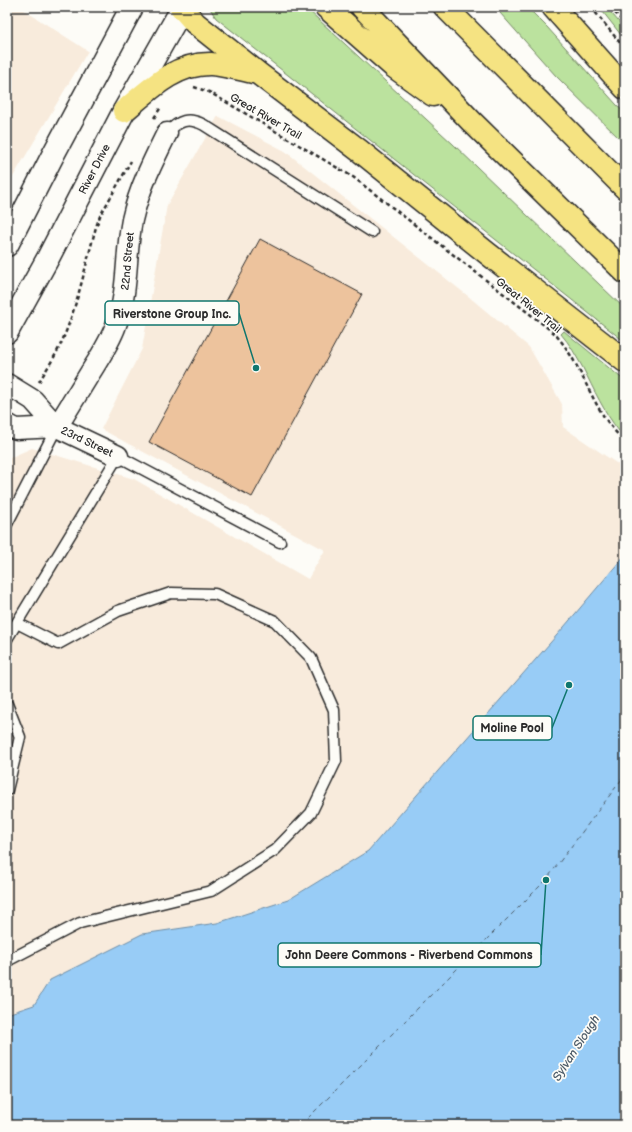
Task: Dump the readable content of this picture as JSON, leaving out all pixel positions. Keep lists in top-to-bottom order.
{
  "streets": {
    "main road": ["River Drive"],
    "street": ["22nd Street", "23rd Street"],
    "path": ["Great River Trail"]
  },
  "crossings": [
    ["22nd Street", "23rd Street"]
  ],
  "water": ["Sylvan Slough"],
  "places": ["Riverstone Group Inc.", "Moline Pool", "John Deere Commons - Riverbend Commons"]
}
